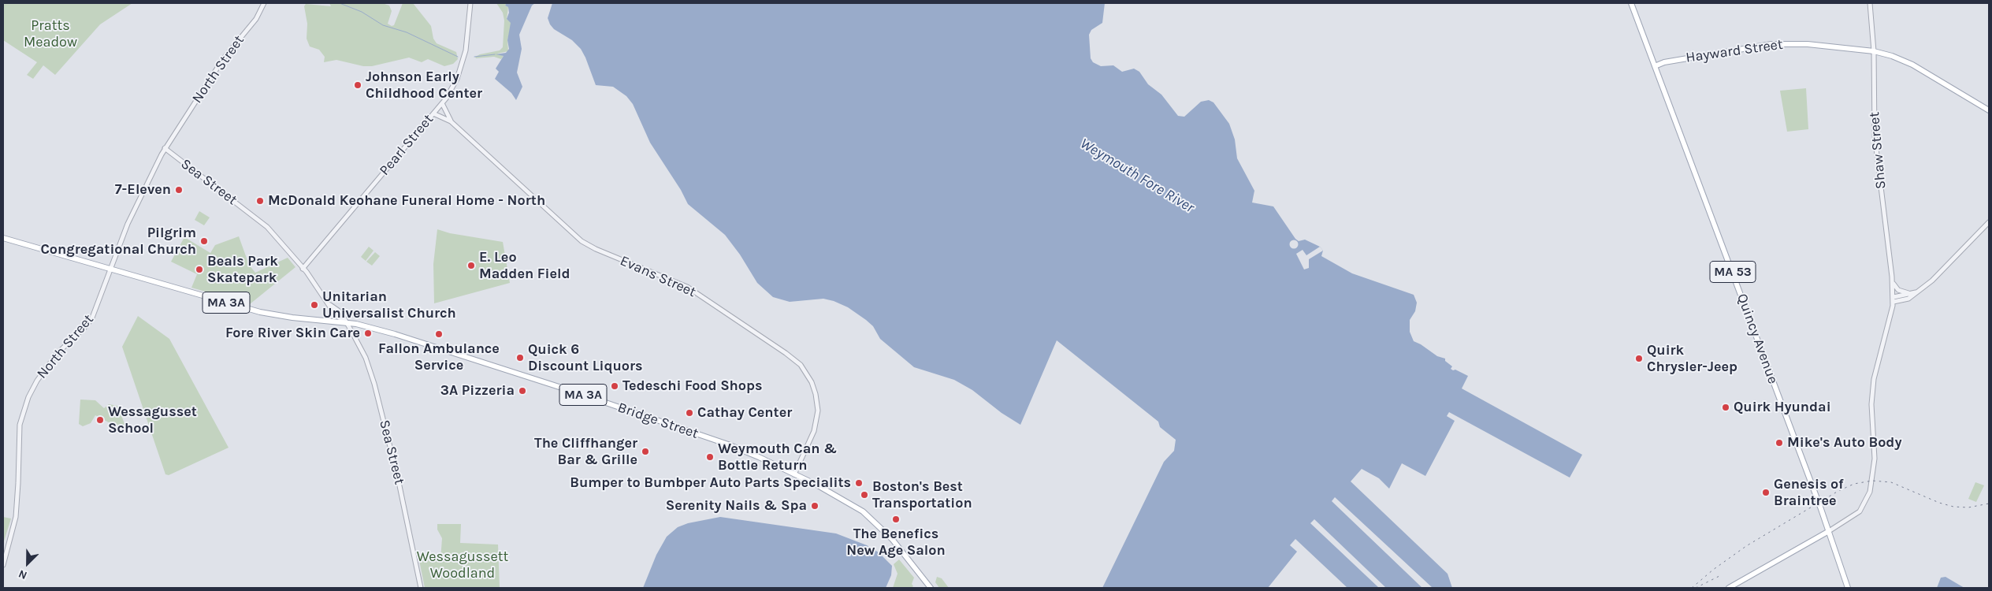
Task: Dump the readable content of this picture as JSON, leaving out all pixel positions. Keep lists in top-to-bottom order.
{
  "streets": {
    "main road": [
      "Hayward Street",
      "MA 53",
      "MA 3A",
      "Quincy Avenue",
      "Bridge Street"
    ],
    "street": [
      "North Street",
      "Pearl Street",
      "Shaw Street",
      "Sea Street",
      "Evans Street"
    ]
  },
  "crossings": [
    ["Hayward Street", "Shaw Street"],
    ["Hayward Street", "Quincy Avenue"],
    ["North Street", "Sea Street"],
    ["North Street", "Bridge Street"],
    ["Pearl Street", "Sea Street"],
    ["Pearl Street", "Evans Street"],
    ["Shaw Street", "Quincy Avenue"],
    ["Sea Street", "Bridge Street"],
    ["Evans Street", "Bridge Street"]
  ],
  "water": ["Weymouth Fore River"],
  "parks": ["Pratts Meadow", "Wessagussett Woodland"],
  "places": [
    "Johnson Early Childhood Center",
    "7-Eleven",
    "McDonald Keohane Funeral Home - North",
    "Pilgrim Congregational Church",
    "E. Leo Madden Field",
    "Beals Park Skatepark",
    "Unitarian Universalist Church",
    "Fore River Skin Care",
    "Fallon Ambulance Service",
    "Quick 6 Discount Liquors",
    "Quirk Chrysler-Jeep",
    "Tedeschi Food Shops",
    "3A Pizzeria",
    "Quirk Hyundai",
    "Cathay Center",
    "Wessagusset School",
    "Mike's Auto Body",
    "The Cliffhanger Bar & Grille",
    "Weymouth Can & Bottle Return",
    "Bumper to Bumbper Auto Parts Specialits",
    "Genesis of Braintree",
    "Boston's Best Transportation",
    "Serenity Nails & Spa",
    "The Benefics New Age Salon"
  ],
  "north": "bottom left"
}
